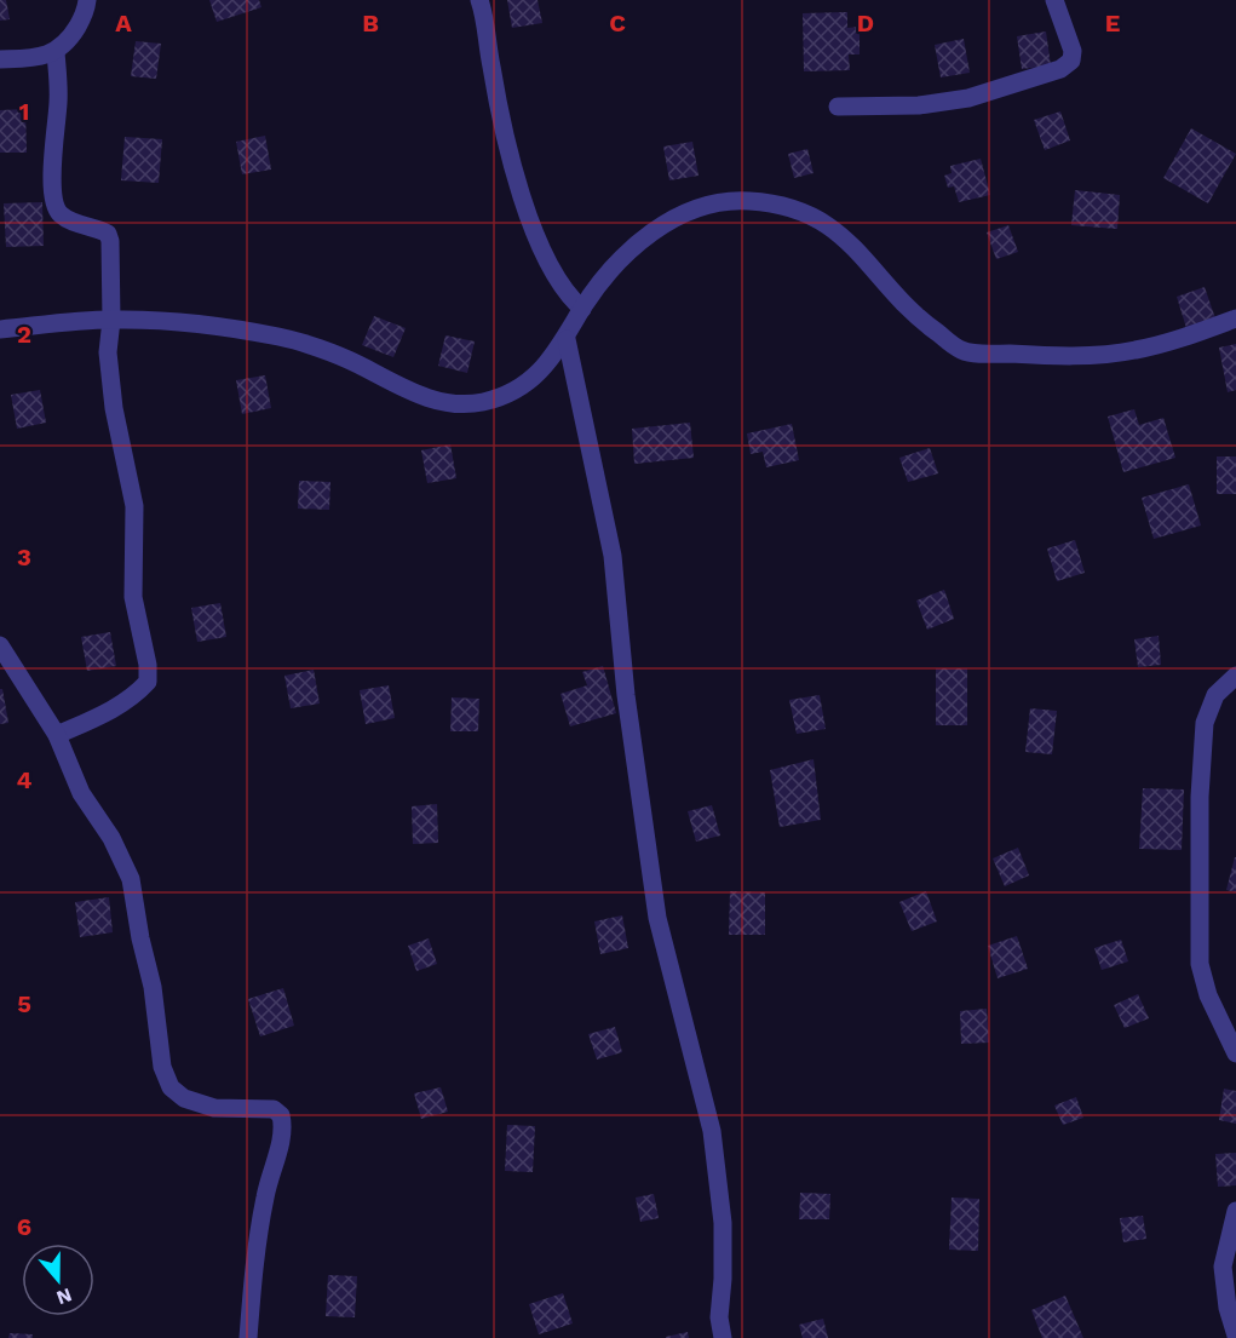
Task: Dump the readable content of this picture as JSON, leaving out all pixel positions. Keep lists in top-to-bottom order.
{
  "north": "bottom",
  "grid": {
    "columns": [
      "A",
      "B",
      "C",
      "D",
      "E"
    ],
    "rows": [
      "1",
      "2",
      "3",
      "4",
      "5",
      "6"
    ]
  }
}
